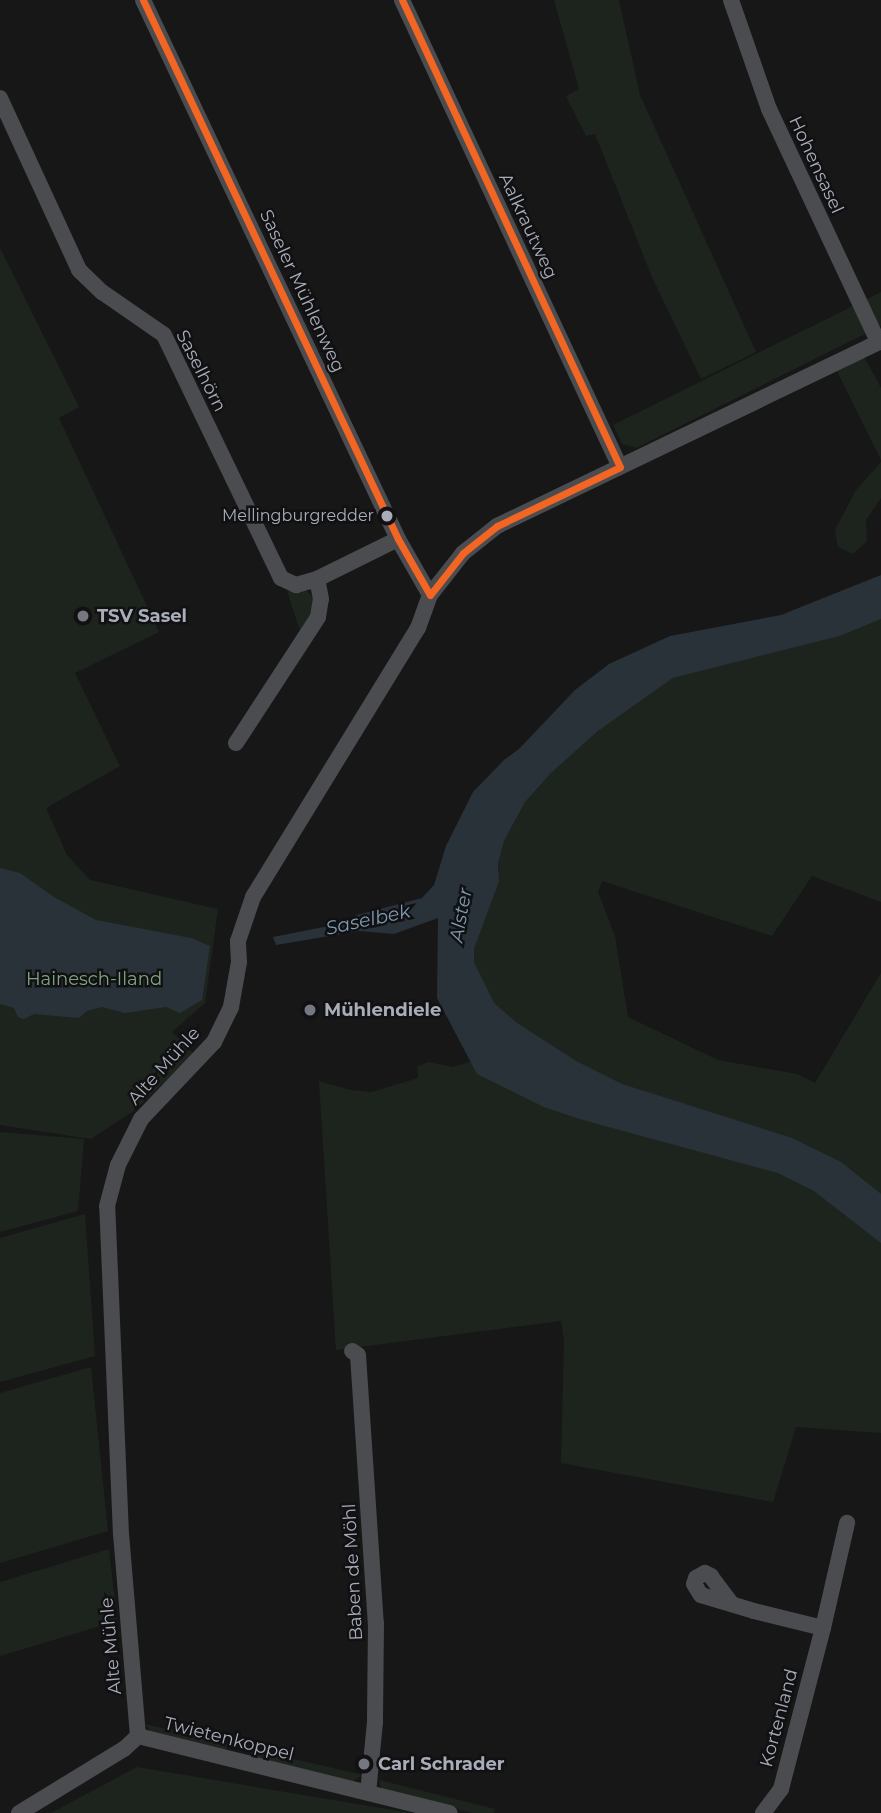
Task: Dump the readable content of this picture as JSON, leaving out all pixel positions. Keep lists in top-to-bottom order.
{
  "streets": {
    "street": [
      "Hohensasel",
      "Aalkrautweg",
      "Saseler Mühlenweg",
      "Saselhörn",
      "Alte Mühle",
      "Baben de Möhl",
      "Kortenland",
      "Twietenkoppel"
    ]
  },
  "crossings": [
    ["Saseler Mühlenweg", "Saselhörn"],
    ["Saseler Mühlenweg", "Alte Mühle"],
    ["Alte Mühle", "Twietenkoppel"],
    ["Baben de Möhl", "Twietenkoppel"]
  ],
  "water": ["Alster", "Saselbek"],
  "parks": ["Hainesch-Iland"],
  "places": [
    "Mellingburgredder",
    "TSV Sasel",
    "Mühlendiele",
    "Carl Schrader"
  ]
}
